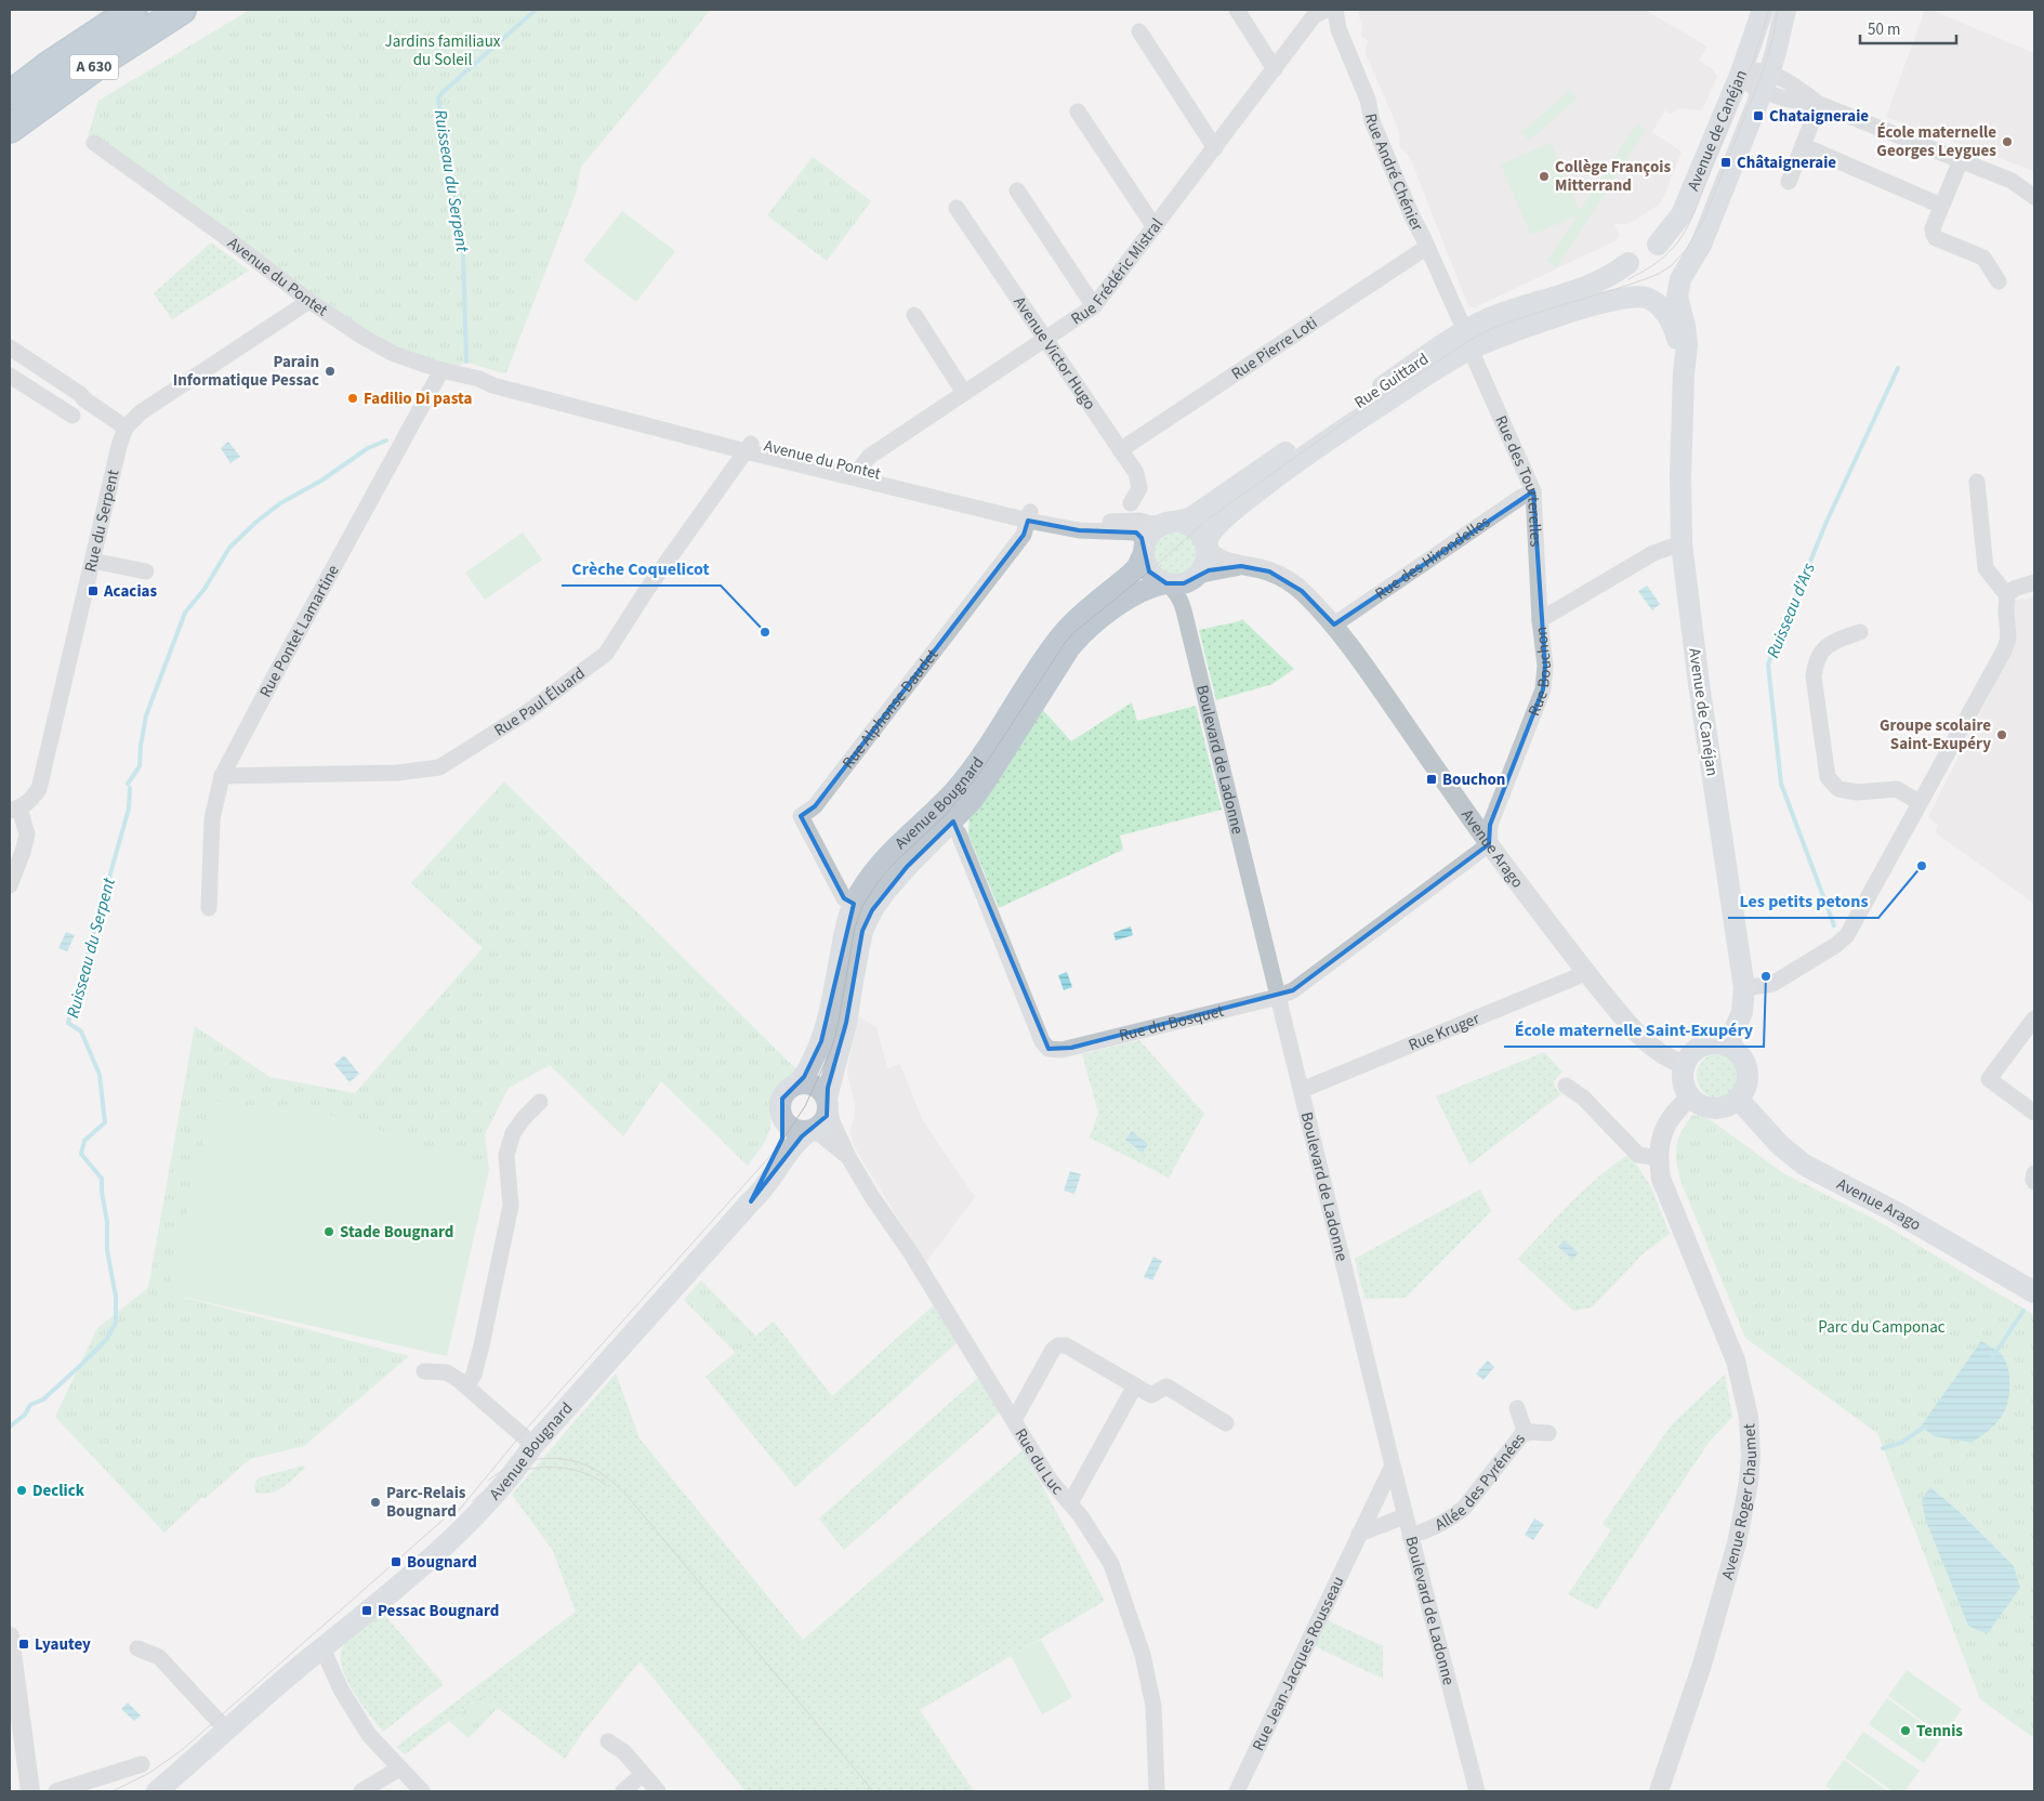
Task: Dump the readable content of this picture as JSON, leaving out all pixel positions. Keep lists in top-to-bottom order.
{
  "streets": {
    "highway": ["A 630"],
    "main road": [
      "Avenue de Canéjan",
      "Rue Guittard",
      "Avenue Bougnard",
      "Avenue Arago"
    ],
    "street": [
      "Rue André Chénier",
      "Rue Frédéric Mistral",
      "Avenue du Pontet",
      "Rue Pierre Loti",
      "Avenue Victor Hugo",
      "Rue des Tourterelles",
      "Rue du Serpent",
      "Rue des Hirondelles",
      "Rue Pontet Lamartine",
      "Rue Bouchon",
      "Rue Paul Éluard",
      "Rue Alphonse Daudet",
      "Boulevard de Ladonne",
      "Rue du Bosquet",
      "Rue Kruger",
      "Rue du Luc",
      "Allée des Pyrénées",
      "Avenue Roger Chaumet",
      "Rue Jean-Jacques Rousseau"
    ]
  },
  "crossings": [
    ["Avenue de Canéjan", "Rue Guittard"],
    ["Avenue de Canéjan", "Rue Bouchon"],
    ["Avenue de Canéjan", "Avenue Arago"],
    ["Avenue de Canéjan", "Avenue Roger Chaumet"],
    ["Rue André Chénier", "Rue Pierre Loti"],
    ["Rue André Chénier", "Rue Guittard"],
    ["Rue André Chénier", "Rue des Tourterelles"],
    ["Rue Frédéric Mistral", "Avenue du Pontet"],
    ["Rue Frédéric Mistral", "Avenue Victor Hugo"],
    ["Avenue du Pontet", "Rue Guittard"],
    ["Avenue du Pontet", "Rue du Serpent"],
    ["Avenue du Pontet", "Rue Pontet Lamartine"],
    ["Avenue du Pontet", "Rue Paul Éluard"],
    ["Avenue du Pontet", "Rue Alphonse Daudet"],
    ["Avenue du Pontet", "Boulevard de Ladonne"],
    ["Avenue du Pontet", "Avenue Bougnard"],
    ["Avenue du Pontet", "Avenue Arago"],
    ["Rue Pierre Loti", "Avenue Victor Hugo"],
    ["Rue Guittard", "Rue des Tourterelles"],
    ["Rue Guittard", "Boulevard de Ladonne"],
    ["Rue Guittard", "Avenue Bougnard"],
    ["Rue Guittard", "Avenue Arago"],
    ["Rue des Tourterelles", "Rue des Hirondelles"],
    ["Rue des Tourterelles", "Rue Bouchon"],
    ["Rue des Hirondelles", "Avenue Arago"],
    ["Rue Pontet Lamartine", "Rue Paul Éluard"],
    ["Rue Bouchon", "Avenue Arago"],
    ["Rue Bouchon", "Rue du Bosquet"],
    ["Rue Alphonse Daudet", "Avenue Bougnard"],
    ["Boulevard de Ladonne", "Avenue Bougnard"],
    ["Boulevard de Ladonne", "Avenue Arago"],
    ["Boulevard de Ladonne", "Rue du Bosquet"],
    ["Boulevard de Ladonne", "Rue Kruger"],
    ["Boulevard de Ladonne", "Allée des Pyrénées"],
    ["Boulevard de Ladonne", "Rue Jean-Jacques Rousseau"],
    ["Avenue Bougnard", "Avenue Arago"],
    ["Avenue Bougnard", "Rue du Bosquet"],
    ["Avenue Bougnard", "Rue du Luc"],
    ["Avenue Arago", "Rue du Bosquet"],
    ["Avenue Arago", "Rue Kruger"],
    ["Avenue Arago", "Avenue Roger Chaumet"]
  ],
  "water": ["Ruisseau du Serpent", "Ruisseau d'Ars"],
  "parks": ["Jardins familiaux du Soleil", "Parc du Camponac"],
  "places": {
    "transit": [
      "Chataigneraie",
      "Châtaigneraie",
      "Acacias",
      "Bouchon",
      "Bougnard",
      "Pessac Bougnard",
      "Lyautey"
    ],
    "other": [
      "École maternelle Georges Leygues",
      "Collège François Mitterrand",
      "Parain Informatique Pessac",
      "Fadilio Di pasta",
      "Crèche Coquelicot",
      "Groupe scolaire Saint-Exupéry",
      "Les petits petons",
      "École maternelle Saint-Exupéry",
      "Stade Bougnard",
      "Declick",
      "Parc-Relais Bougnard",
      "Tennis"
    ]
  },
  "scale_bar": "50 m"
}
